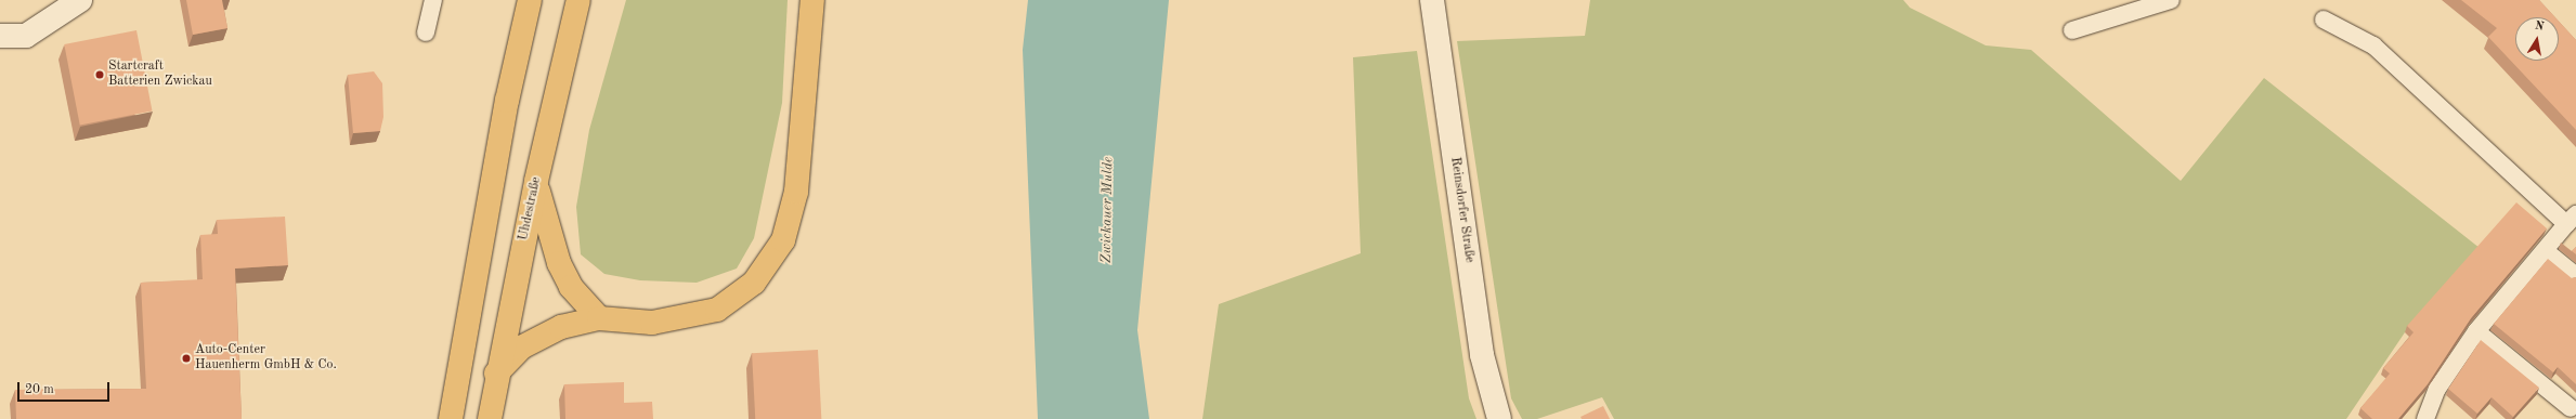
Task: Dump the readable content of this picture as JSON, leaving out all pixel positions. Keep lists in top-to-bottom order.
{
  "streets": {
    "main road": ["Uhdestraße"],
    "street": ["Reinsdorfer Straße"]
  },
  "water": ["Zwickauer Mulde"],
  "places": ["Startcraft Batterien Zwickau", "Auto-Center Hauenherm GmbH & Co."],
  "scale_bar": "20 m",
  "north": "top"
}
